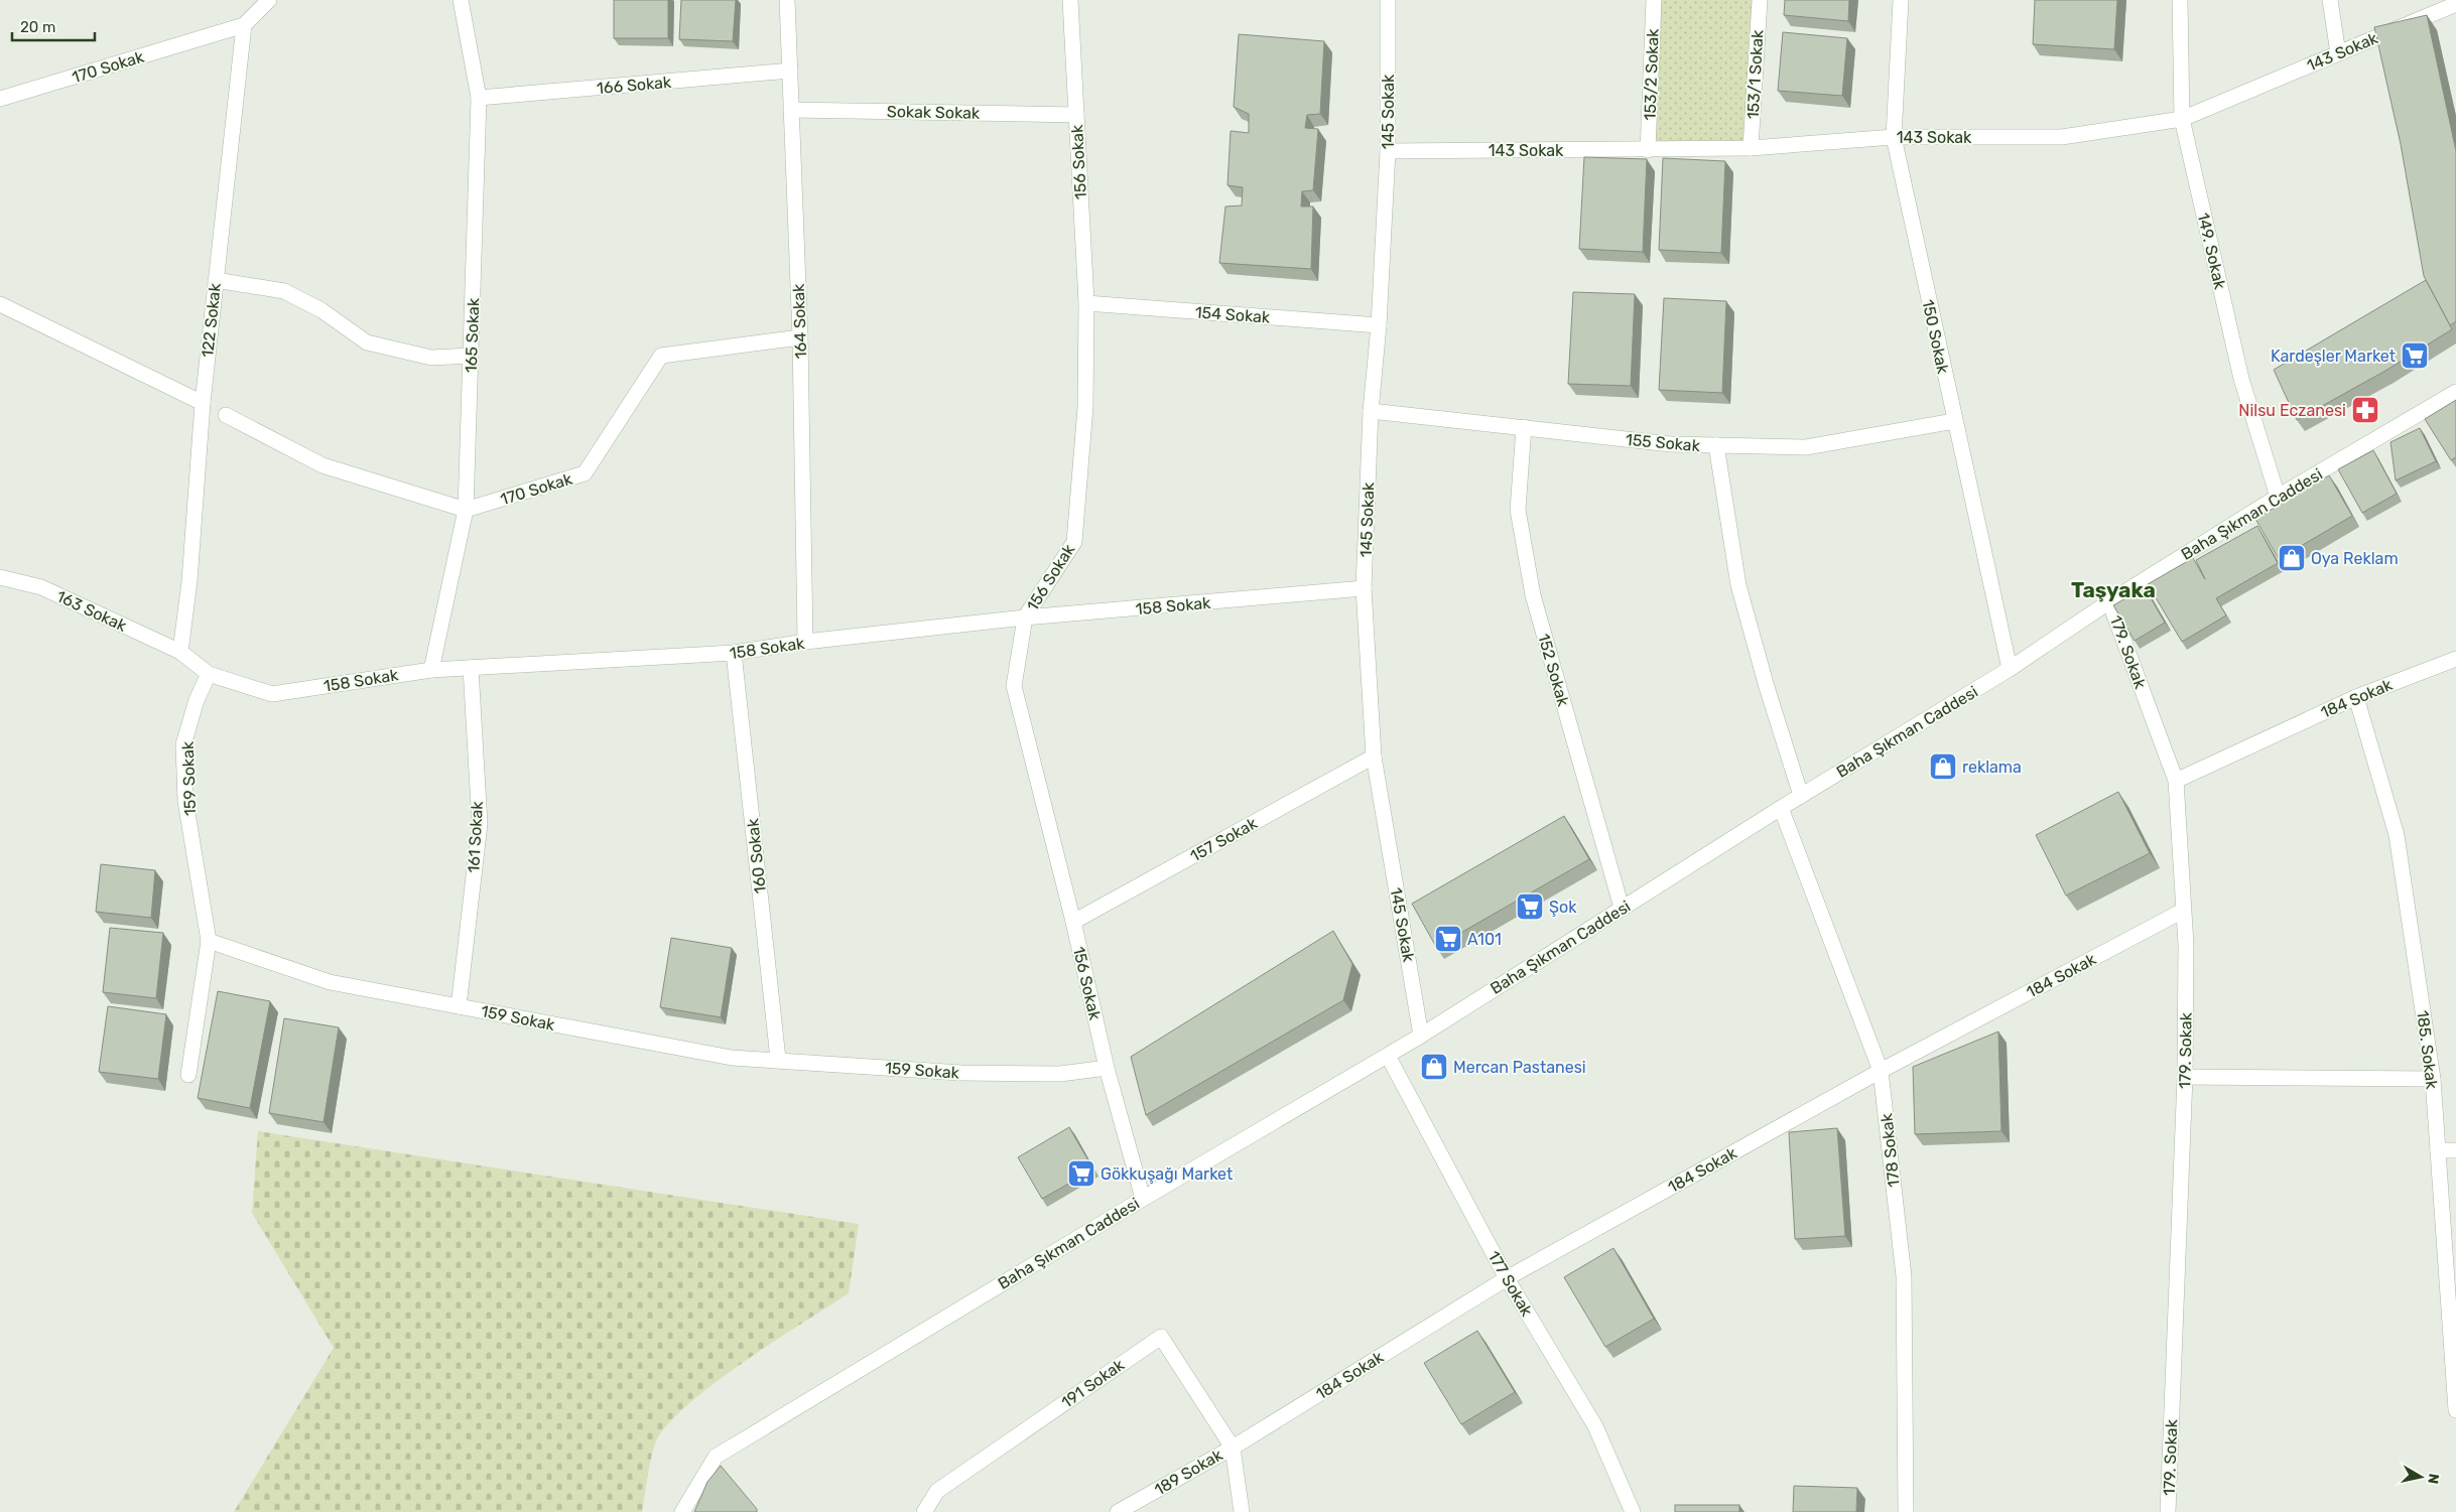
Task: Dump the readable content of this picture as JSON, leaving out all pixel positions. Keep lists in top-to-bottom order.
{
  "streets": {
    "street": [
      "143 Sokak",
      "170 Sokak",
      "153/2 Sokak",
      "153/1 Sokak",
      "166 Sokak",
      "Sokak Sokak",
      "145 Sokak",
      "156 Sokak",
      "149. Sokak",
      "154 Sokak",
      "122 Sokak",
      "164 Sokak",
      "165 Sokak",
      "150 Sokak",
      "155 Sokak",
      "Baha Şıkman Caddesi",
      "158 Sokak",
      "163 Sokak",
      "179. Sokak",
      "152 Sokak",
      "184 Sokak",
      "159 Sokak",
      "161 Sokak",
      "157 Sokak",
      "160 Sokak",
      "185. Sokak",
      "178 Sokak",
      "177 Sokak",
      "191 Sokak",
      "189 Sokak"
    ]
  },
  "crossings": [
    ["143 Sokak", "153/2 Sokak"],
    ["143 Sokak", "153/1 Sokak"],
    ["143 Sokak", "145 Sokak"],
    ["143 Sokak", "149. Sokak"],
    ["143 Sokak", "150 Sokak"],
    ["170 Sokak", "122 Sokak"],
    ["170 Sokak", "164 Sokak"],
    ["170 Sokak", "165 Sokak"],
    ["166 Sokak", "164 Sokak"],
    ["166 Sokak", "165 Sokak"],
    ["Sokak Sokak", "156 Sokak"],
    ["Sokak Sokak", "164 Sokak"],
    ["145 Sokak", "154 Sokak"],
    ["145 Sokak", "155 Sokak"],
    ["145 Sokak", "Baha Şıkman Caddesi"],
    ["145 Sokak", "158 Sokak"],
    ["145 Sokak", "157 Sokak"],
    ["156 Sokak", "154 Sokak"],
    ["156 Sokak", "Baha Şıkman Caddesi"],
    ["156 Sokak", "158 Sokak"],
    ["156 Sokak", "159 Sokak"],
    ["156 Sokak", "157 Sokak"],
    ["149. Sokak", "Baha Şıkman Caddesi"],
    ["122 Sokak", "158 Sokak"],
    ["122 Sokak", "163 Sokak"],
    ["164 Sokak", "158 Sokak"],
    ["165 Sokak", "158 Sokak"],
    ["150 Sokak", "155 Sokak"],
    ["150 Sokak", "Baha Şıkman Caddesi"],
    ["155 Sokak", "152 Sokak"],
    ["Baha Şıkman Caddesi", "179. Sokak"],
    ["Baha Şıkman Caddesi", "152 Sokak"],
    ["Baha Şıkman Caddesi", "178 Sokak"],
    ["Baha Şıkman Caddesi", "177 Sokak"],
    ["158 Sokak", "163 Sokak"],
    ["158 Sokak", "159 Sokak"],
    ["158 Sokak", "161 Sokak"],
    ["158 Sokak", "160 Sokak"],
    ["179. Sokak", "184 Sokak"],
    ["184 Sokak", "185. Sokak"],
    ["184 Sokak", "178 Sokak"],
    ["184 Sokak", "177 Sokak"],
    ["184 Sokak", "191 Sokak"],
    ["184 Sokak", "189 Sokak"],
    ["159 Sokak", "161 Sokak"],
    ["159 Sokak", "160 Sokak"],
    ["191 Sokak", "189 Sokak"]
  ],
  "districts": ["Taşyaka"],
  "places": {
    "supermarket": [
      "Kardeşler Market",
      "Şok",
      "A101",
      "Gökkuşağı Market"
    ],
    "pharmacy": ["Nilsu Eczanesi"],
    "shop": ["Oya Reklam", "reklama", "Mercan Pastanesi"]
  },
  "scale_bar": "20 m",
  "north": "right"
}
